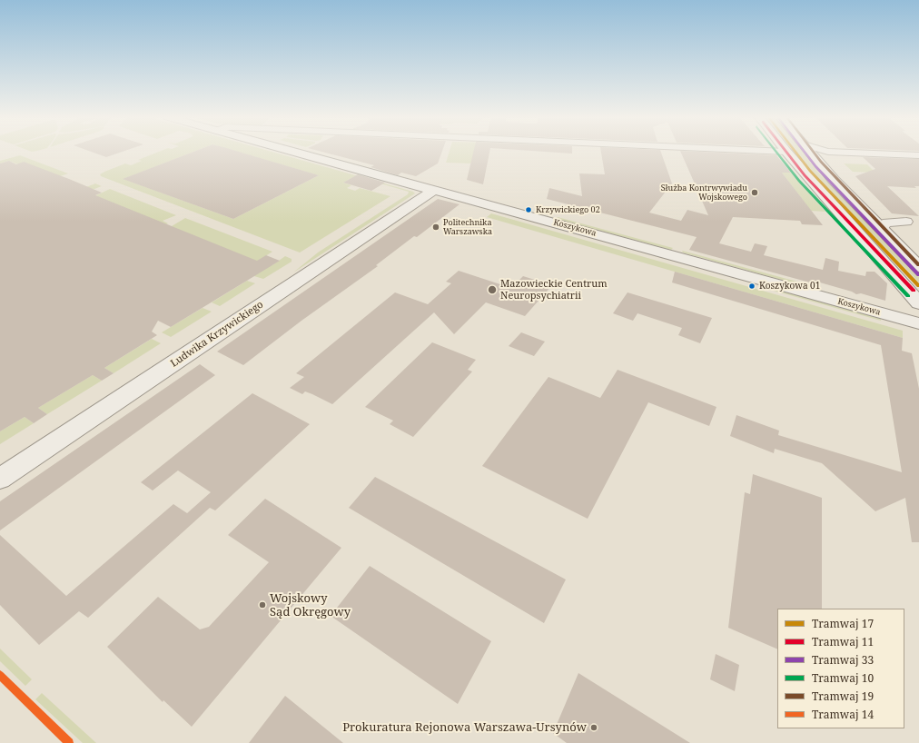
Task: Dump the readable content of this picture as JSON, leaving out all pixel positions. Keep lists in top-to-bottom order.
{
  "streets": {
    "street": ["Koszykowa", "Ludwika Krzywickiego"]
  },
  "crossings": [
    ["Koszykowa", "Ludwika Krzywickiego"]
  ],
  "places": [
    "Służba Kontrwywiadu Wojskowego",
    "Krzywickiego 02",
    "Politechnika Warszawska",
    "Koszykowa 01",
    "Mazowieckie Centrum Neuropsychiatrii",
    "Wojskowy Sąd Okręgowy",
    "Prokuratura Rejonowa Warszawa-Ursynów"
  ],
  "lines": [
    "tram line 17",
    "tram line 11",
    "tram line 33",
    "tram line 10",
    "tram line 19",
    "tram line 14"
  ],
  "legend": [
    "Tramwaj 17",
    "Tramwaj 11",
    "Tramwaj 33",
    "Tramwaj 10",
    "Tramwaj 19",
    "Tramwaj 14"
  ]
}
